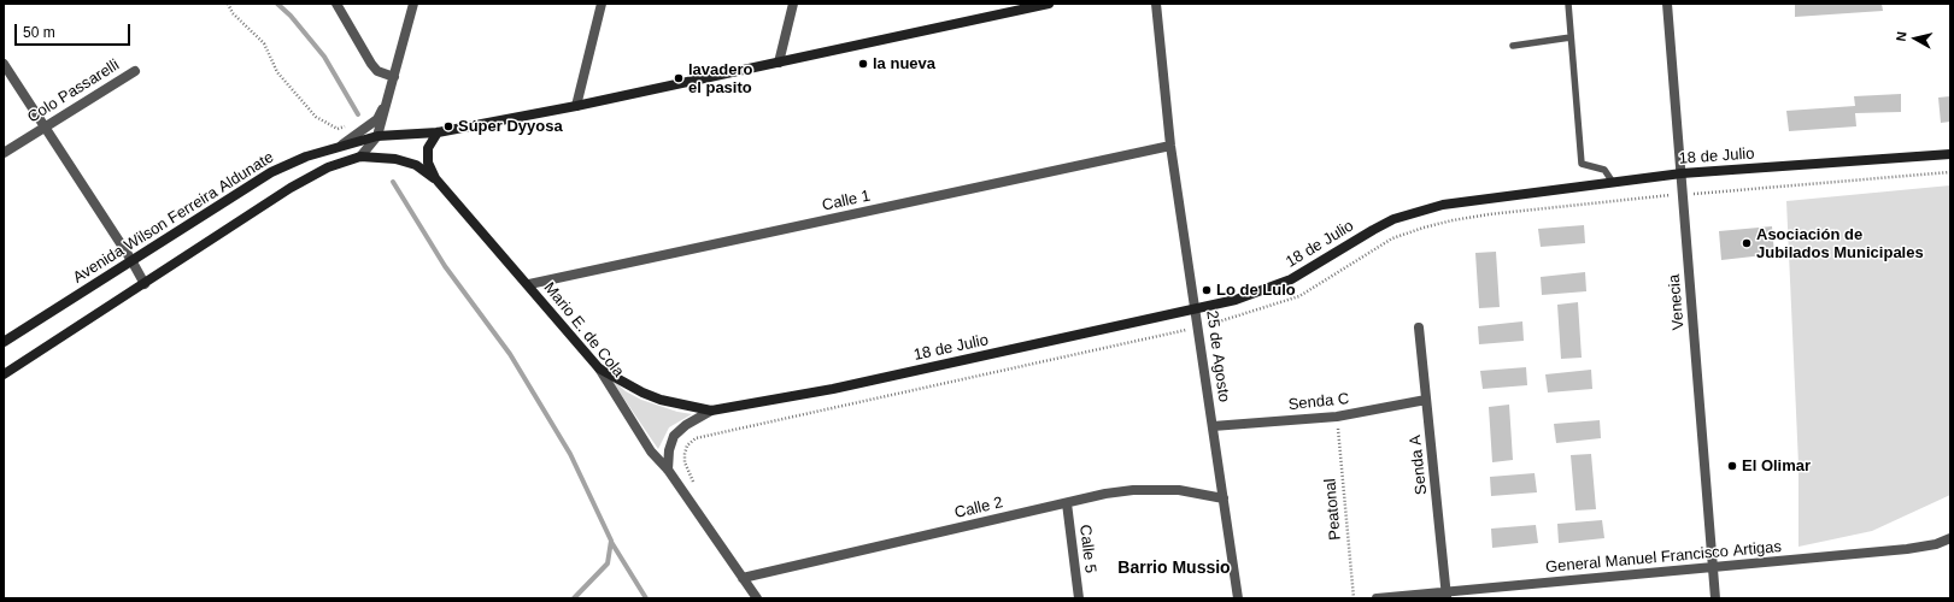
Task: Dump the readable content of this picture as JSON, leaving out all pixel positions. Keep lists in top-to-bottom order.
{
  "streets": {
    "street": [
      "Colo Passarelli",
      "18 de Julio",
      "Calle 1",
      "Avenida Wilson Ferreira Aldunate",
      "Venecia",
      "Mario E. de Cola",
      "25 de Agosto",
      "Senda C",
      "Senda A",
      "Calle 2",
      "Calle 5",
      "General Manuel Francisco Artigas"
    ],
    "path": ["Peatonal"]
  },
  "crossings": [
    ["18 de Julio", "Venecia"],
    ["18 de Julio", "Mario E. de Cola"],
    ["18 de Julio", "25 de Agosto"],
    ["Calle 1", "Mario E. de Cola"],
    ["Calle 1", "25 de Agosto"],
    ["Avenida Wilson Ferreira Aldunate", "Mario E. de Cola"],
    ["Venecia", "General Manuel Francisco Artigas"],
    ["Mario E. de Cola", "Calle 2"],
    ["25 de Agosto", "Senda C"],
    ["25 de Agosto", "Calle 2"],
    ["Senda C", "Senda A"],
    ["Senda C", "Peatonal"],
    ["Senda A", "General Manuel Francisco Artigas"],
    ["Calle 2", "Calle 5"]
  ],
  "districts": ["Barrio Mussio"],
  "places": [
    "la nueva",
    "lavadero el pasito",
    "Súper Dyyosa",
    "Asociación de Jubilados Municipales",
    "Lo de Lulo",
    "El Olimar"
  ],
  "scale_bar": "50 m",
  "north": "left"
}
